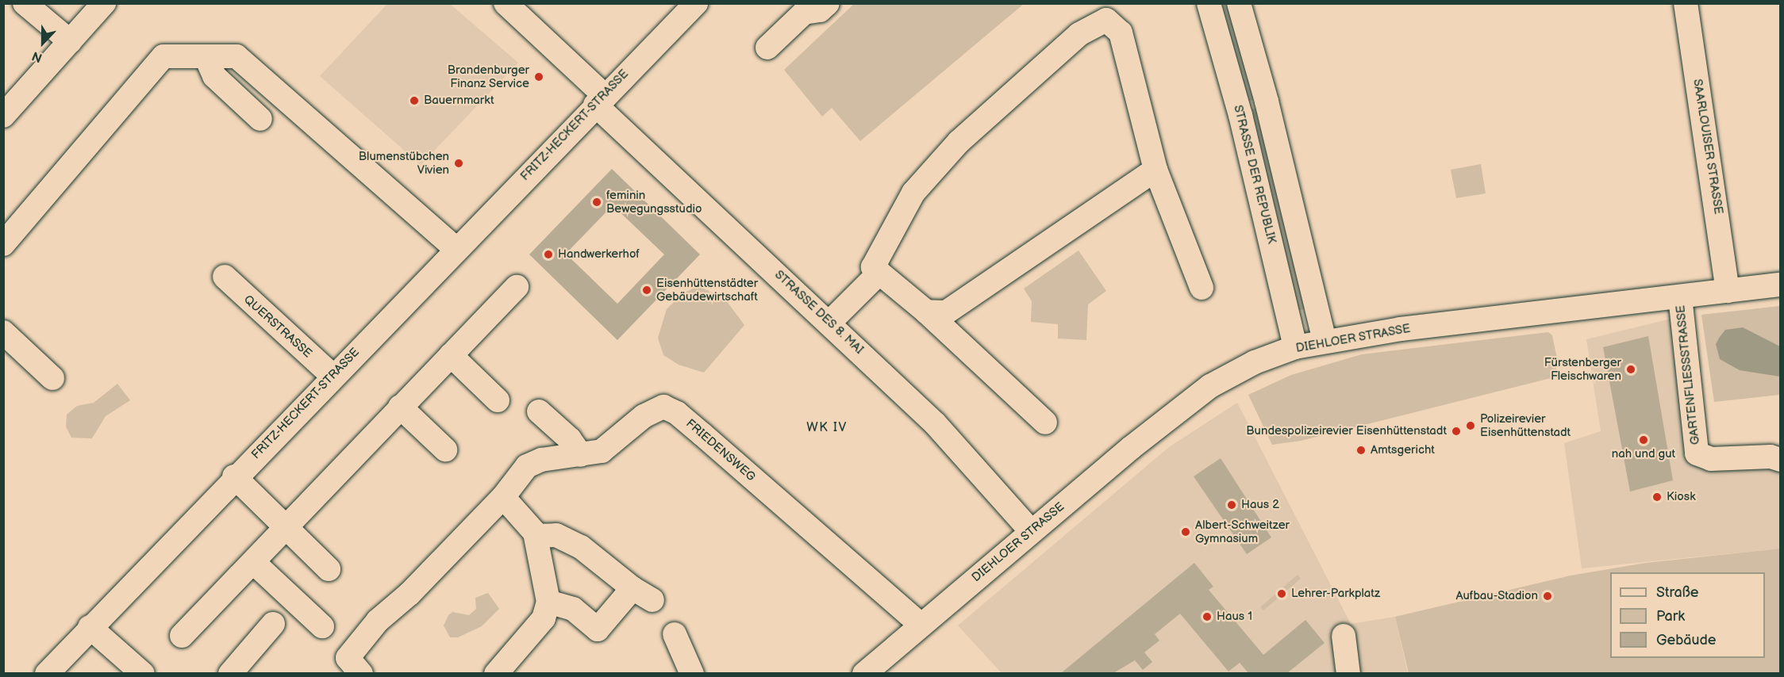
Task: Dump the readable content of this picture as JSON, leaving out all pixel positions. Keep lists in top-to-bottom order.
{
  "streets": {
    "street": [
      "FRITZ-HECKERT-STRASSE",
      "SAARLOUISER STRASSE",
      "STRASSE DER REPUBLIK",
      "STRASSE DES 8. MAI",
      "QUERSTRASSE",
      "DIEHLOER STRASSE",
      "GARTENFLIESSSTRASSE",
      "FRIEDENSWEG"
    ]
  },
  "crossings": [
    ["FRITZ-HECKERT-STRASSE", "STRASSE DES 8. MAI"],
    ["FRITZ-HECKERT-STRASSE", "QUERSTRASSE"],
    ["SAARLOUISER STRASSE", "DIEHLOER STRASSE"],
    ["STRASSE DER REPUBLIK", "DIEHLOER STRASSE"],
    ["STRASSE DES 8. MAI", "DIEHLOER STRASSE"],
    ["DIEHLOER STRASSE", "GARTENFLIESSSTRASSE"],
    ["DIEHLOER STRASSE", "FRIEDENSWEG"]
  ],
  "districts": ["WK IV"],
  "places": [
    "Brandenburger Finanz Service",
    "Bauernmarkt",
    "Blumenstübchen Vivien",
    "feminin Bewegungsstudio",
    "Handwerkerhof",
    "Eisenhüttenstädter Gebäudewirtschaft",
    "Fürstenberger Fleischwaren",
    "Polizeirevier Eisenhüttenstadt",
    "Bundespolizeirevier Eisenhüttenstadt",
    "nah und gut",
    "Amtsgericht",
    "Kiosk",
    "Haus 2",
    "Albert-Schweitzer Gymnasium",
    "Lehrer-Parkplatz",
    "Aufbau-Stadion",
    "Haus 1"
  ],
  "legend": ["Straße", "Park", "Gebäude"],
  "north": "bottom"
}
